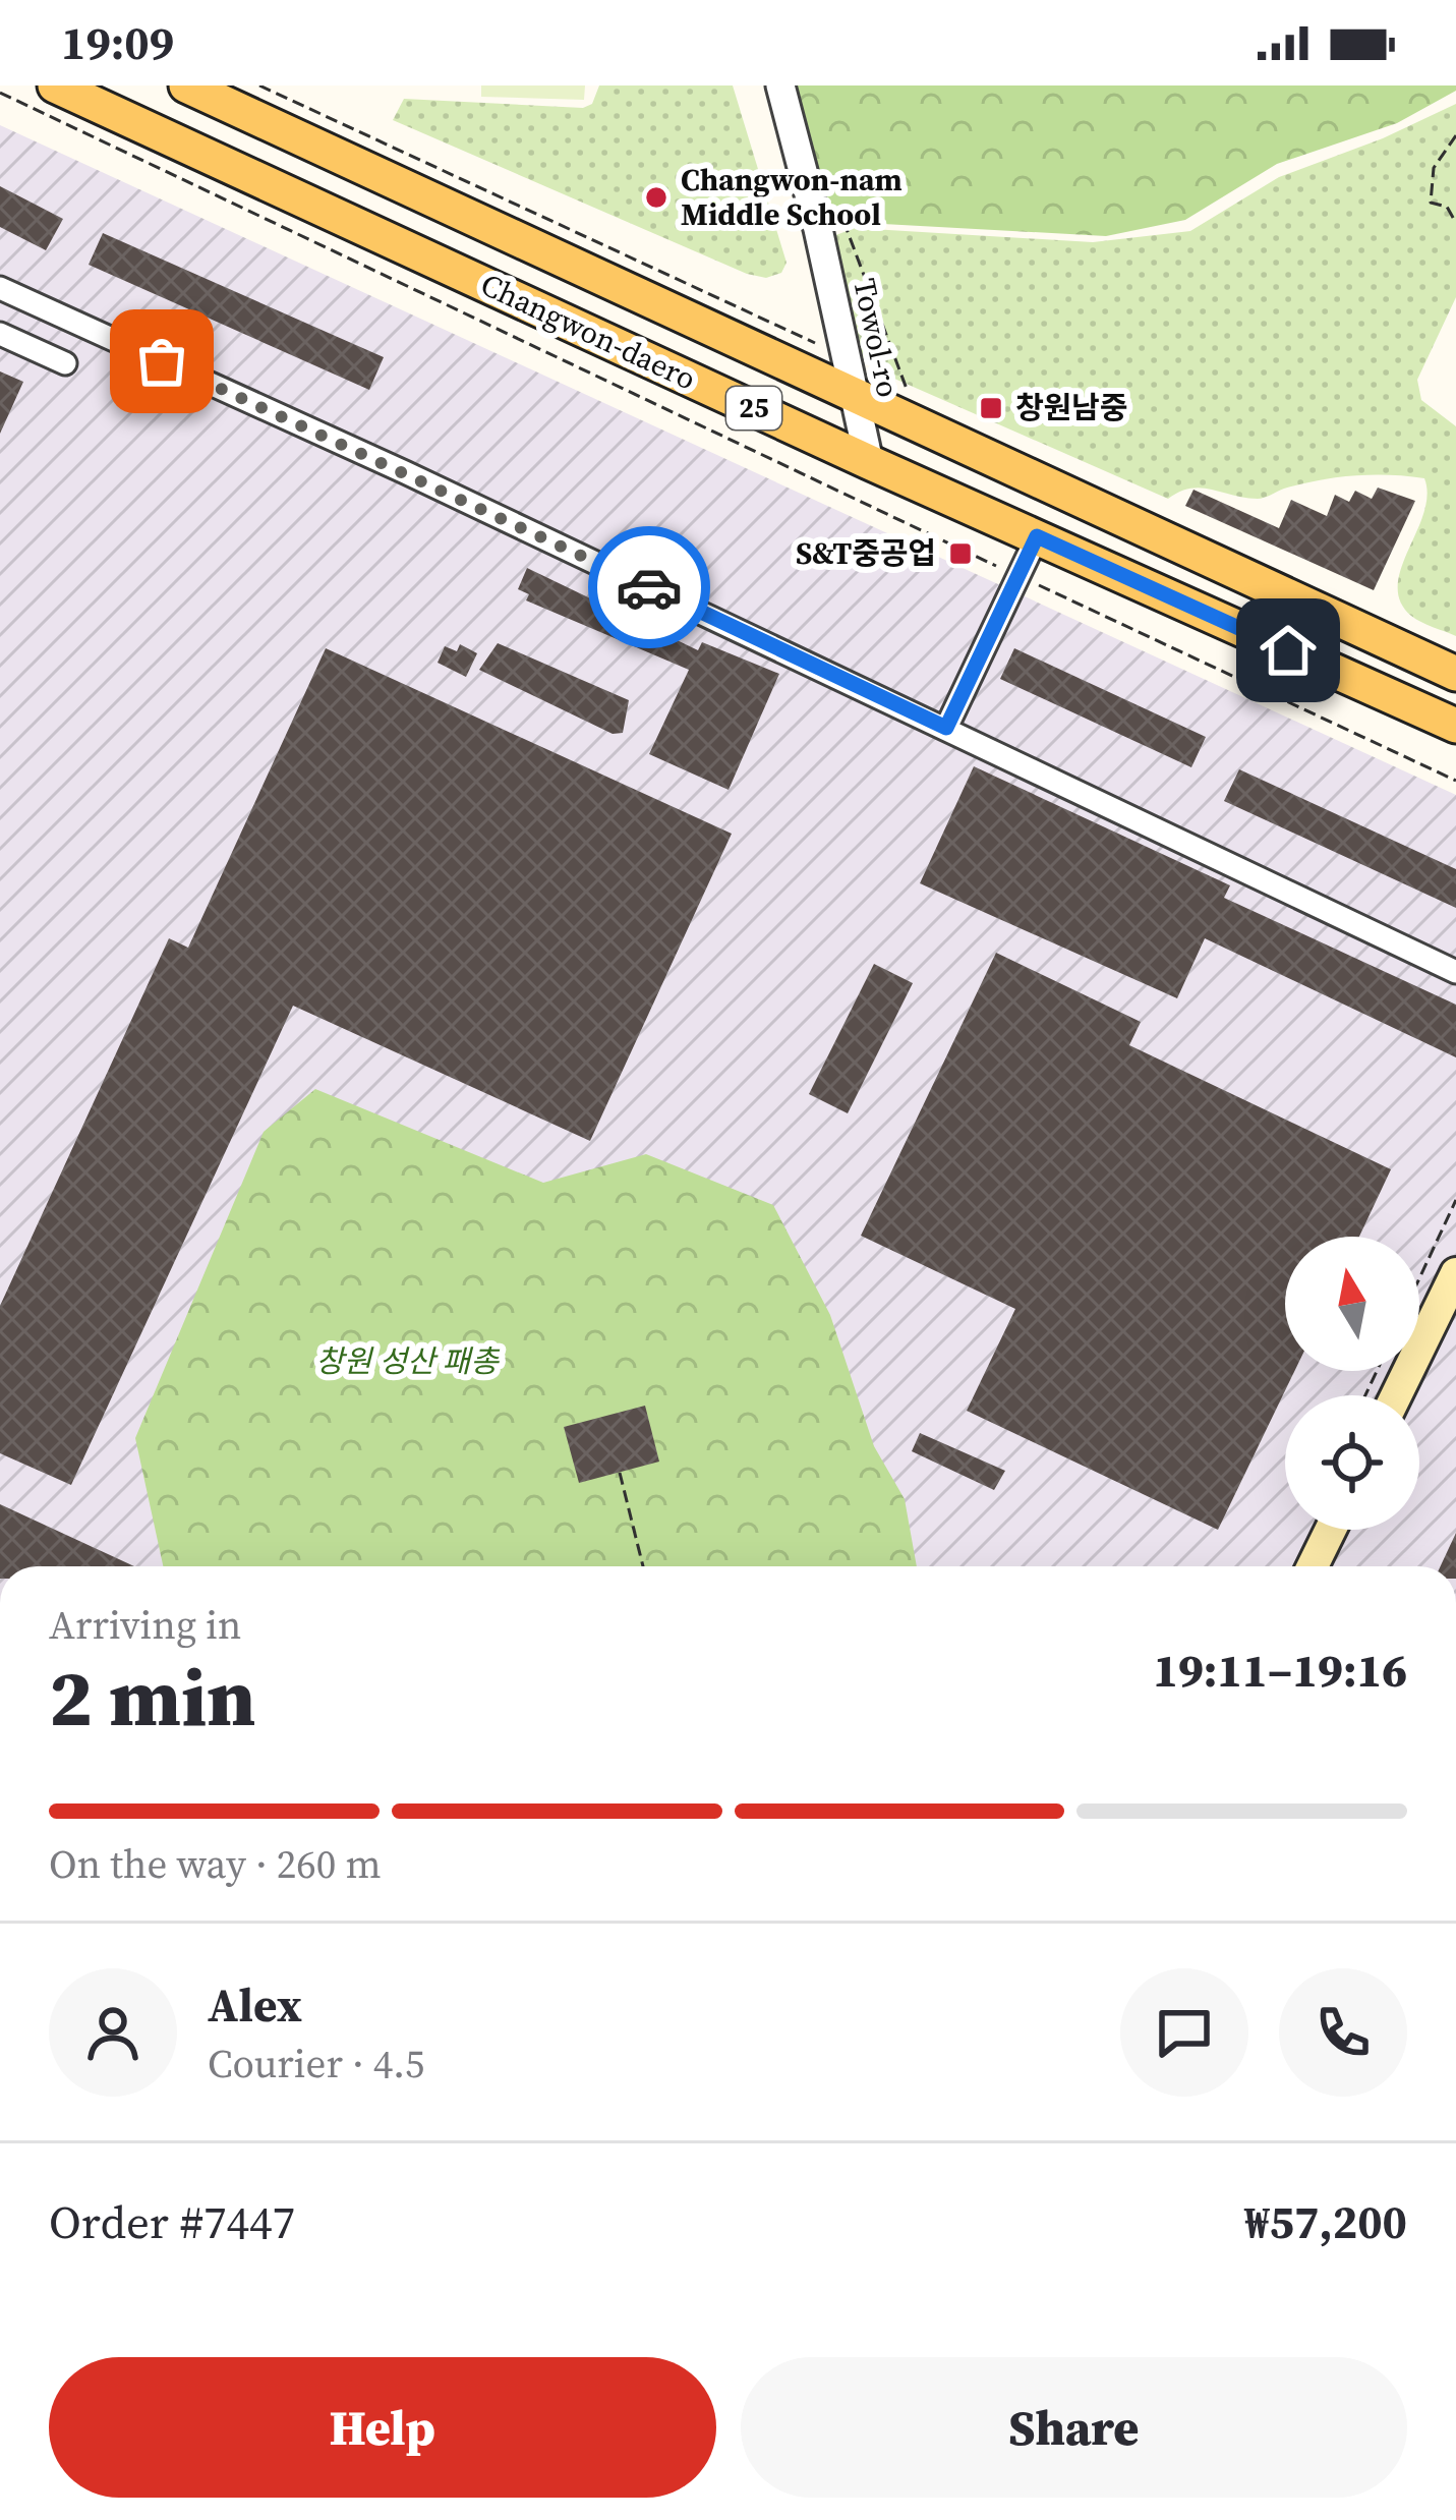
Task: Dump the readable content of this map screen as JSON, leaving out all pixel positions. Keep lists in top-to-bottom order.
{
  "streets": {
    "main road": ["Changwon-daero", "25"],
    "street": ["Towol-ro"]
  },
  "crossings": [
    ["Changwon-daero", "Towol-ro"]
  ],
  "parks": ["창원 성산 패총"],
  "places": {
    "other": ["Changwon-nam Middle School"],
    "transit": ["창원남중", "S&T중공업"]
  },
  "north": "top",
  "page": {
    "status": "19:09",
    "heading": ["2 min", "Arriving in", "19:11–19:16"],
    "panel": [
      "Alex",
      "Courier · 4.5",
      "Order #7447",
      "₩57,200"
    ],
    "bar": "On the way · 260 m",
    "buttons": ["Help", "Share"]
  }
}
